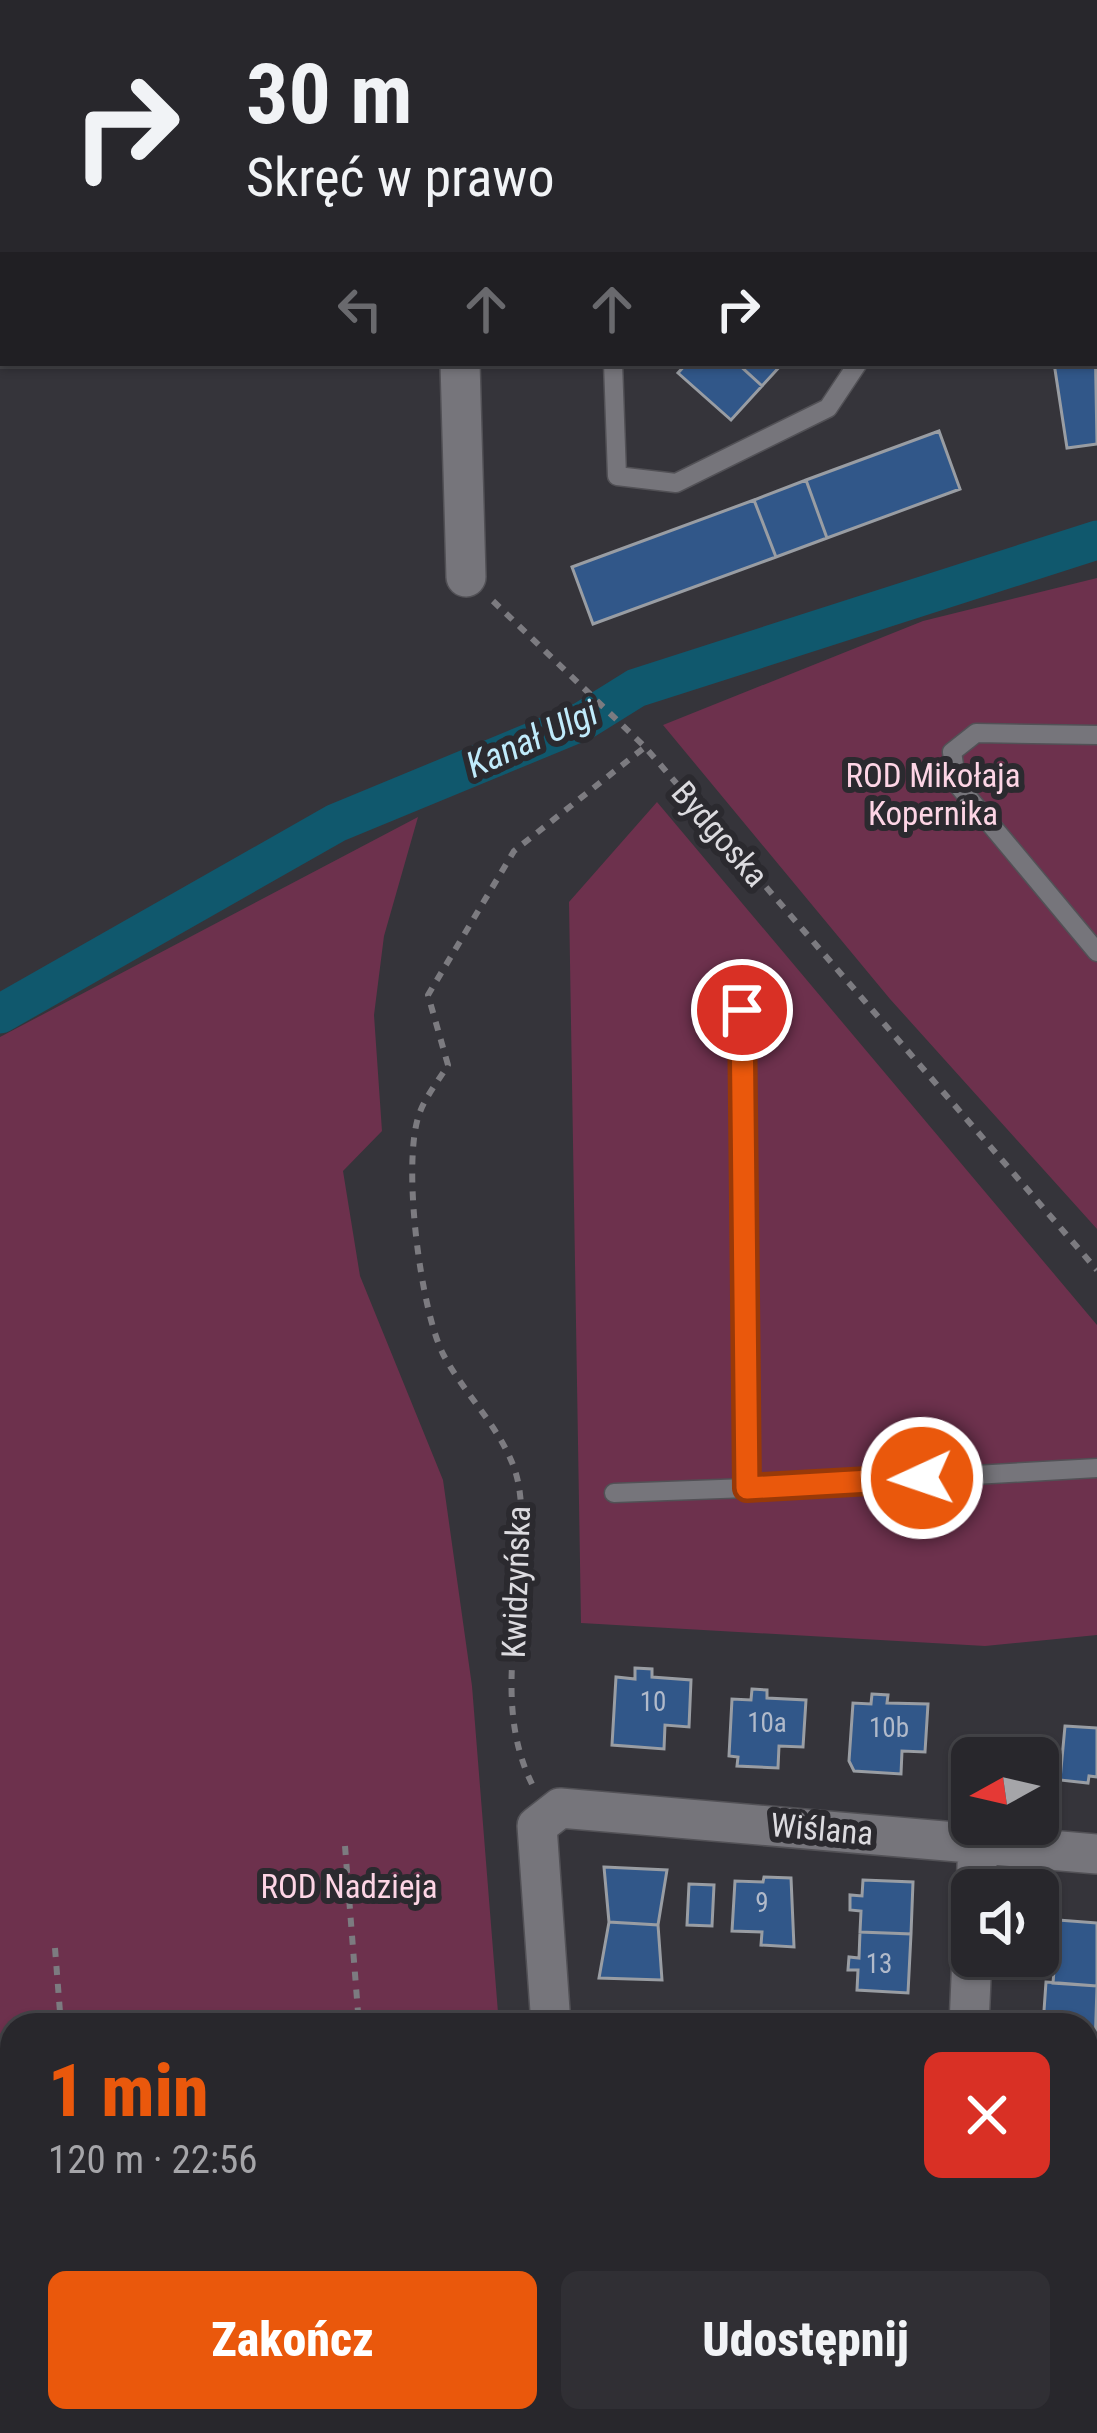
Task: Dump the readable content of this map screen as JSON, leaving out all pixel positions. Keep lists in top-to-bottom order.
{
  "streets": {
    "street": ["Wiślana"],
    "path": ["Bydgoska", "Kwidzyńska"]
  },
  "crossings": [
    ["Bydgoska", "Kwidzyńska"],
    ["Kwidzyńska", "Wiślana"]
  ],
  "water": ["Kanał Ulgi"],
  "parks": ["ROD Mikołaja Kopernika", "ROD Nadzieja"],
  "house_numbers": [
    "10",
    "10a",
    "10b",
    "9",
    "13"
  ],
  "north": "left",
  "page": {
    "turn": ["30 m", "Skręć w prawo"],
    "heading": ["1 min", "120 m · 22:56"],
    "buttons": ["Zakończ", "Udostępnij"]
  }
}
